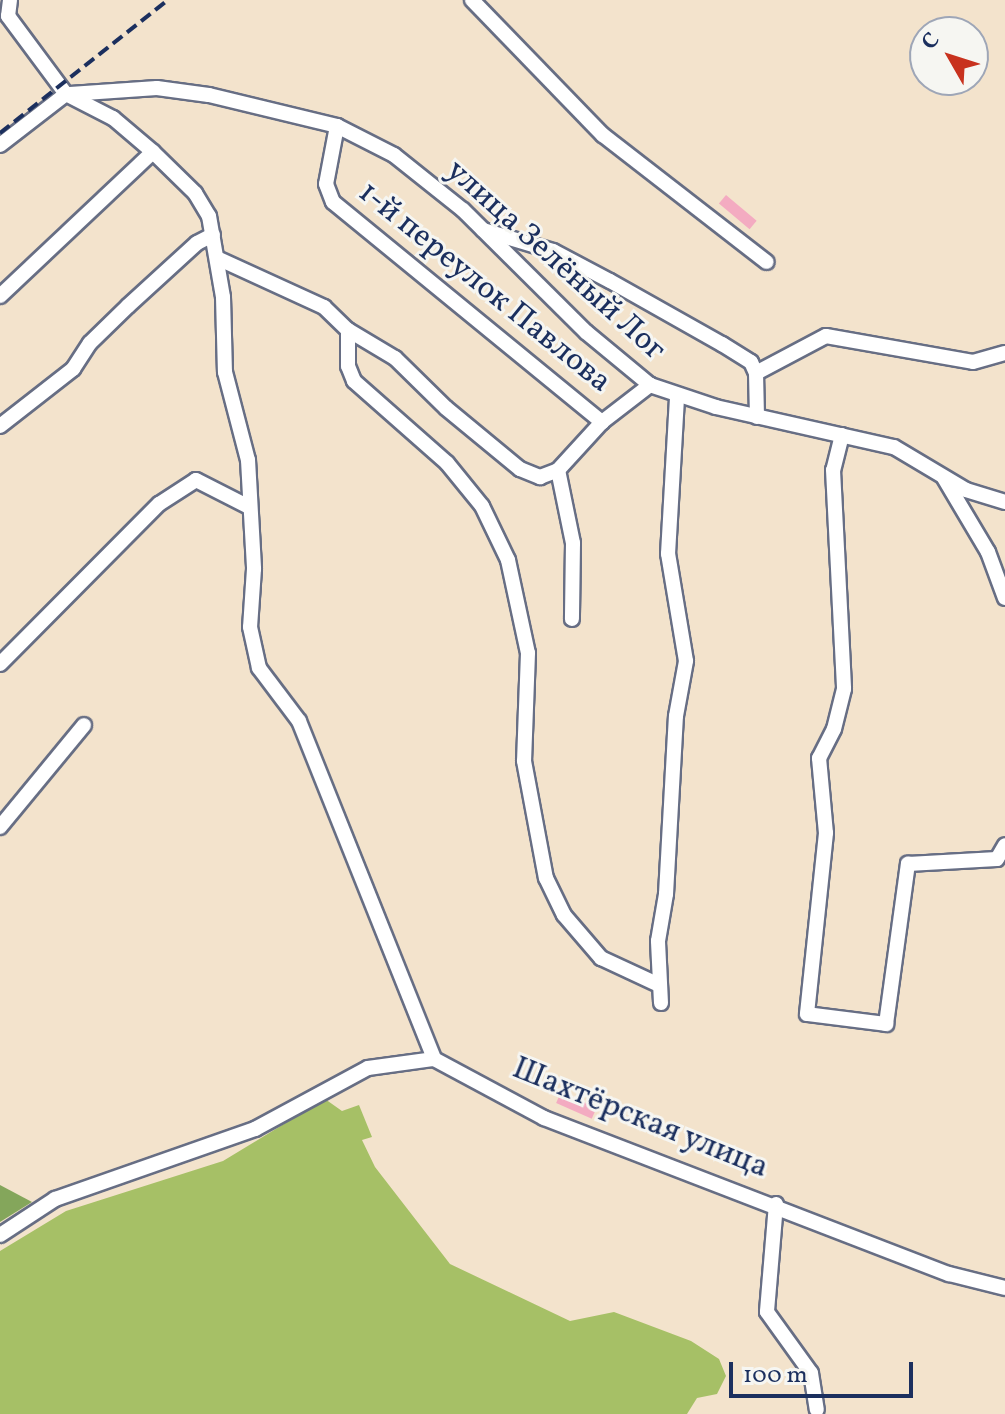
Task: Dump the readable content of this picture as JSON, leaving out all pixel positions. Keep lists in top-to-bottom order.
{
  "streets": {
    "street": ["улица Зелёный Лог", "1-й переулок Павлова", "Шахтёрская улица"]
  },
  "crossings": [
    ["улица Зелёный Лог", "1-й переулок Павлова"]
  ],
  "scale_bar": "100 m",
  "north": "top left"
}
